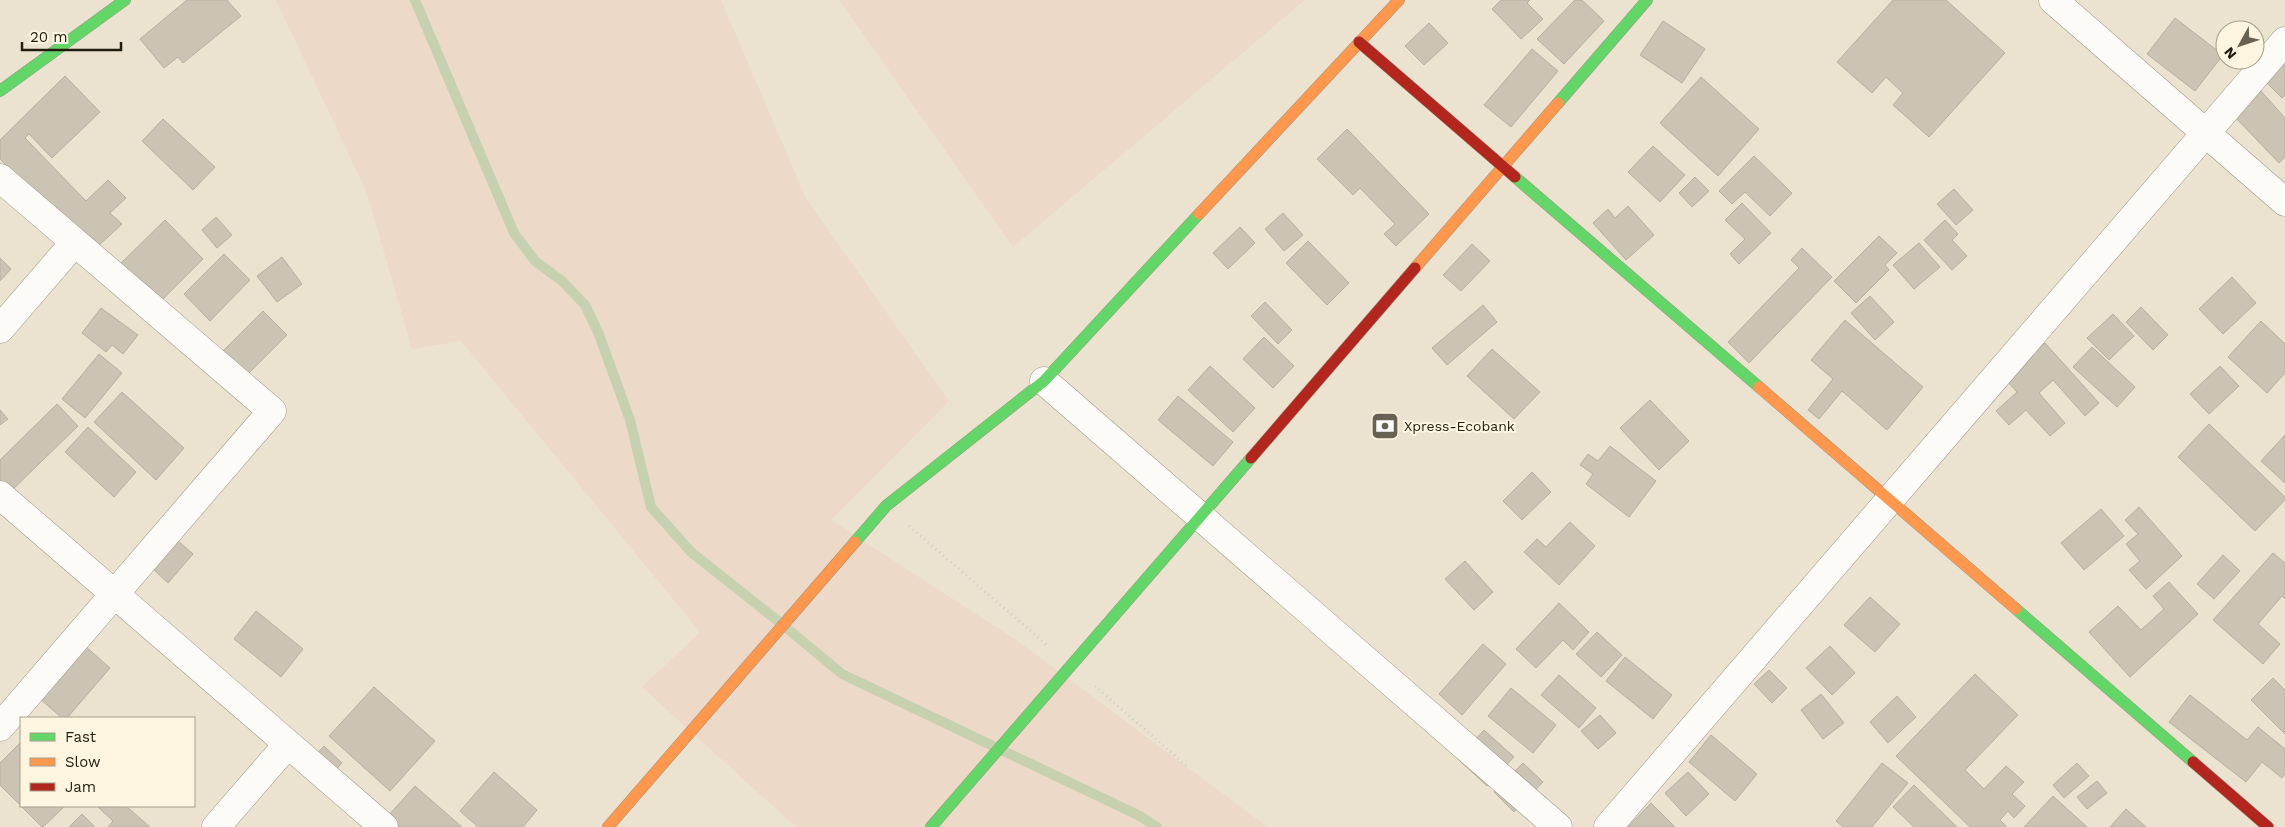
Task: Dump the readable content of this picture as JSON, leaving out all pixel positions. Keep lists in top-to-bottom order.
{
  "places": {
    "bank": ["Xpress-Ecobank"]
  },
  "legend": ["Fast", "Slow", "Jam"],
  "scale_bar": "20 m",
  "north": "bottom left"
}
